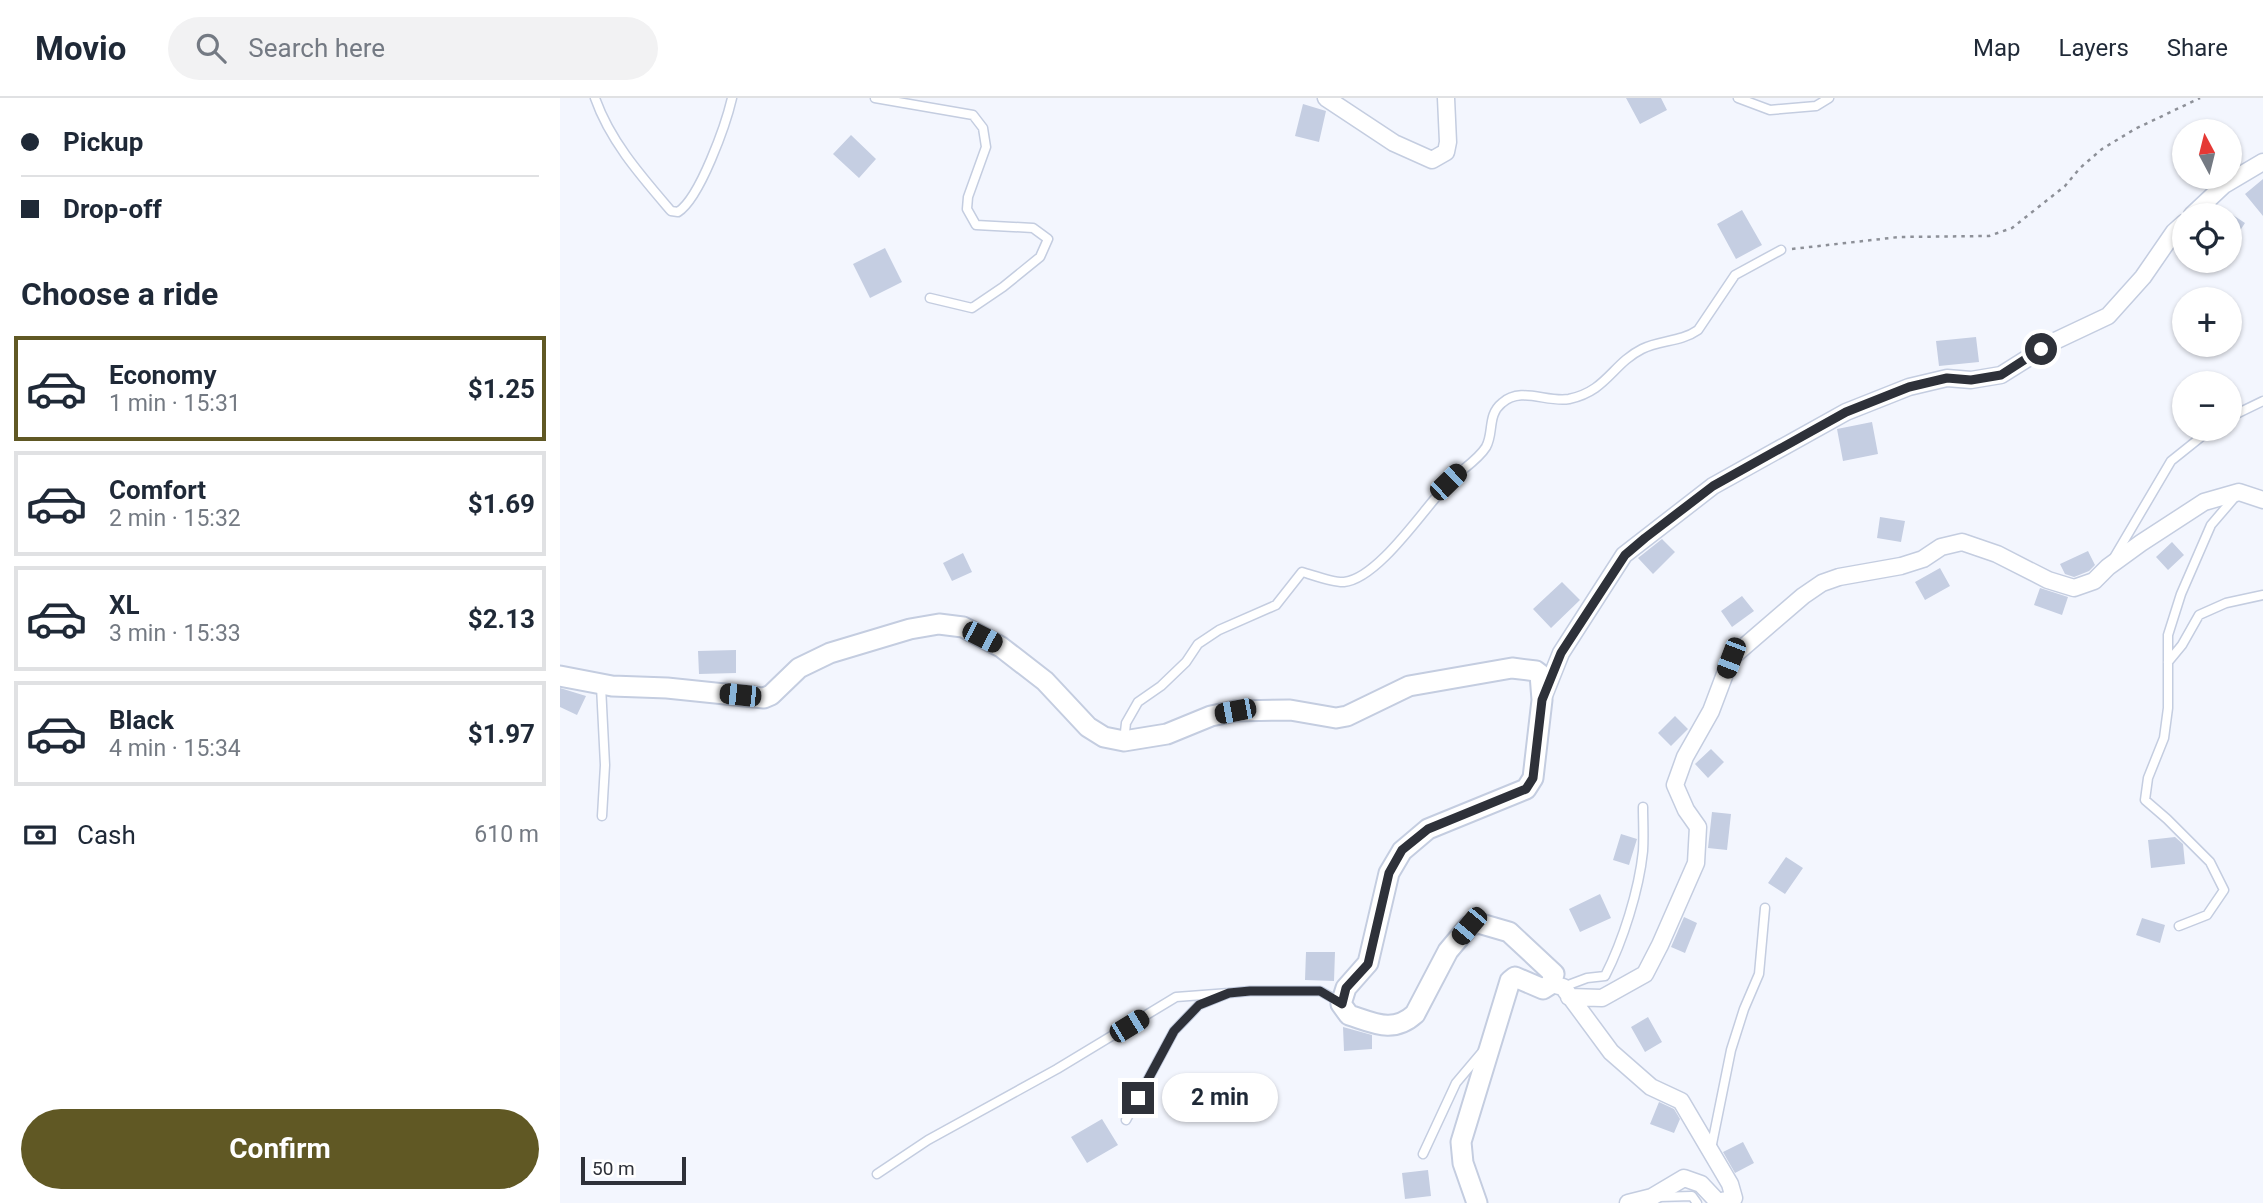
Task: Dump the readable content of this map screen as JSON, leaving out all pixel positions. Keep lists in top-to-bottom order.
{
  "scale_bar": "50 m",
  "north": "top",
  "page": {
    "header": "Movio",
    "search": "Search here",
    "nav": ["Map", "Layers", "Share"],
    "banner": ["Pickup", "Drop-off"],
    "map_buttons": ["+", "−"],
    "heading": "Choose a ride",
    "list": [
      {
        "name": "Economy",
        "note": "1 min · 15:31",
        "value": "$1.25"
      },
      {
        "name": "Comfort",
        "note": "2 min · 15:32",
        "value": "$1.69"
      },
      {
        "name": "XL",
        "note": "3 min · 15:33",
        "value": "$2.13"
      },
      {
        "name": "Black",
        "note": "4 min · 15:34",
        "value": "$1.97"
      }
    ],
    "pay": ["Cash", "610 m"],
    "bubble": "2 min",
    "buttons": "Confirm",
    "scale": "50 m"
  }
}
